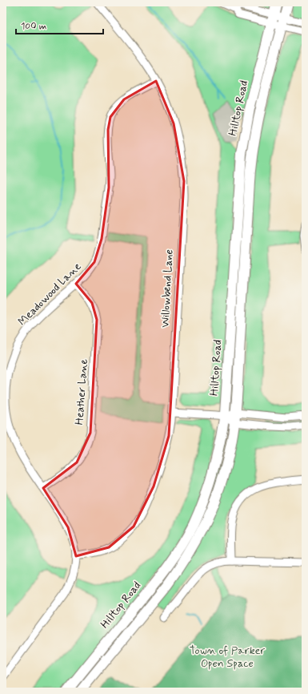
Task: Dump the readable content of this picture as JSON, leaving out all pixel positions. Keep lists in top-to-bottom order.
{
  "streets": {
    "main road": ["Hilltop Road"],
    "street": ["Willowbend Lane", "Meadowood Lane", "Heather Lane"]
  },
  "crossings": [
    ["Willowbend Lane", "Meadowood Lane"],
    ["Meadowood Lane", "Heather Lane"]
  ],
  "parks": ["Town of Parker Open Space"],
  "scale_bar": "100 m"
}
